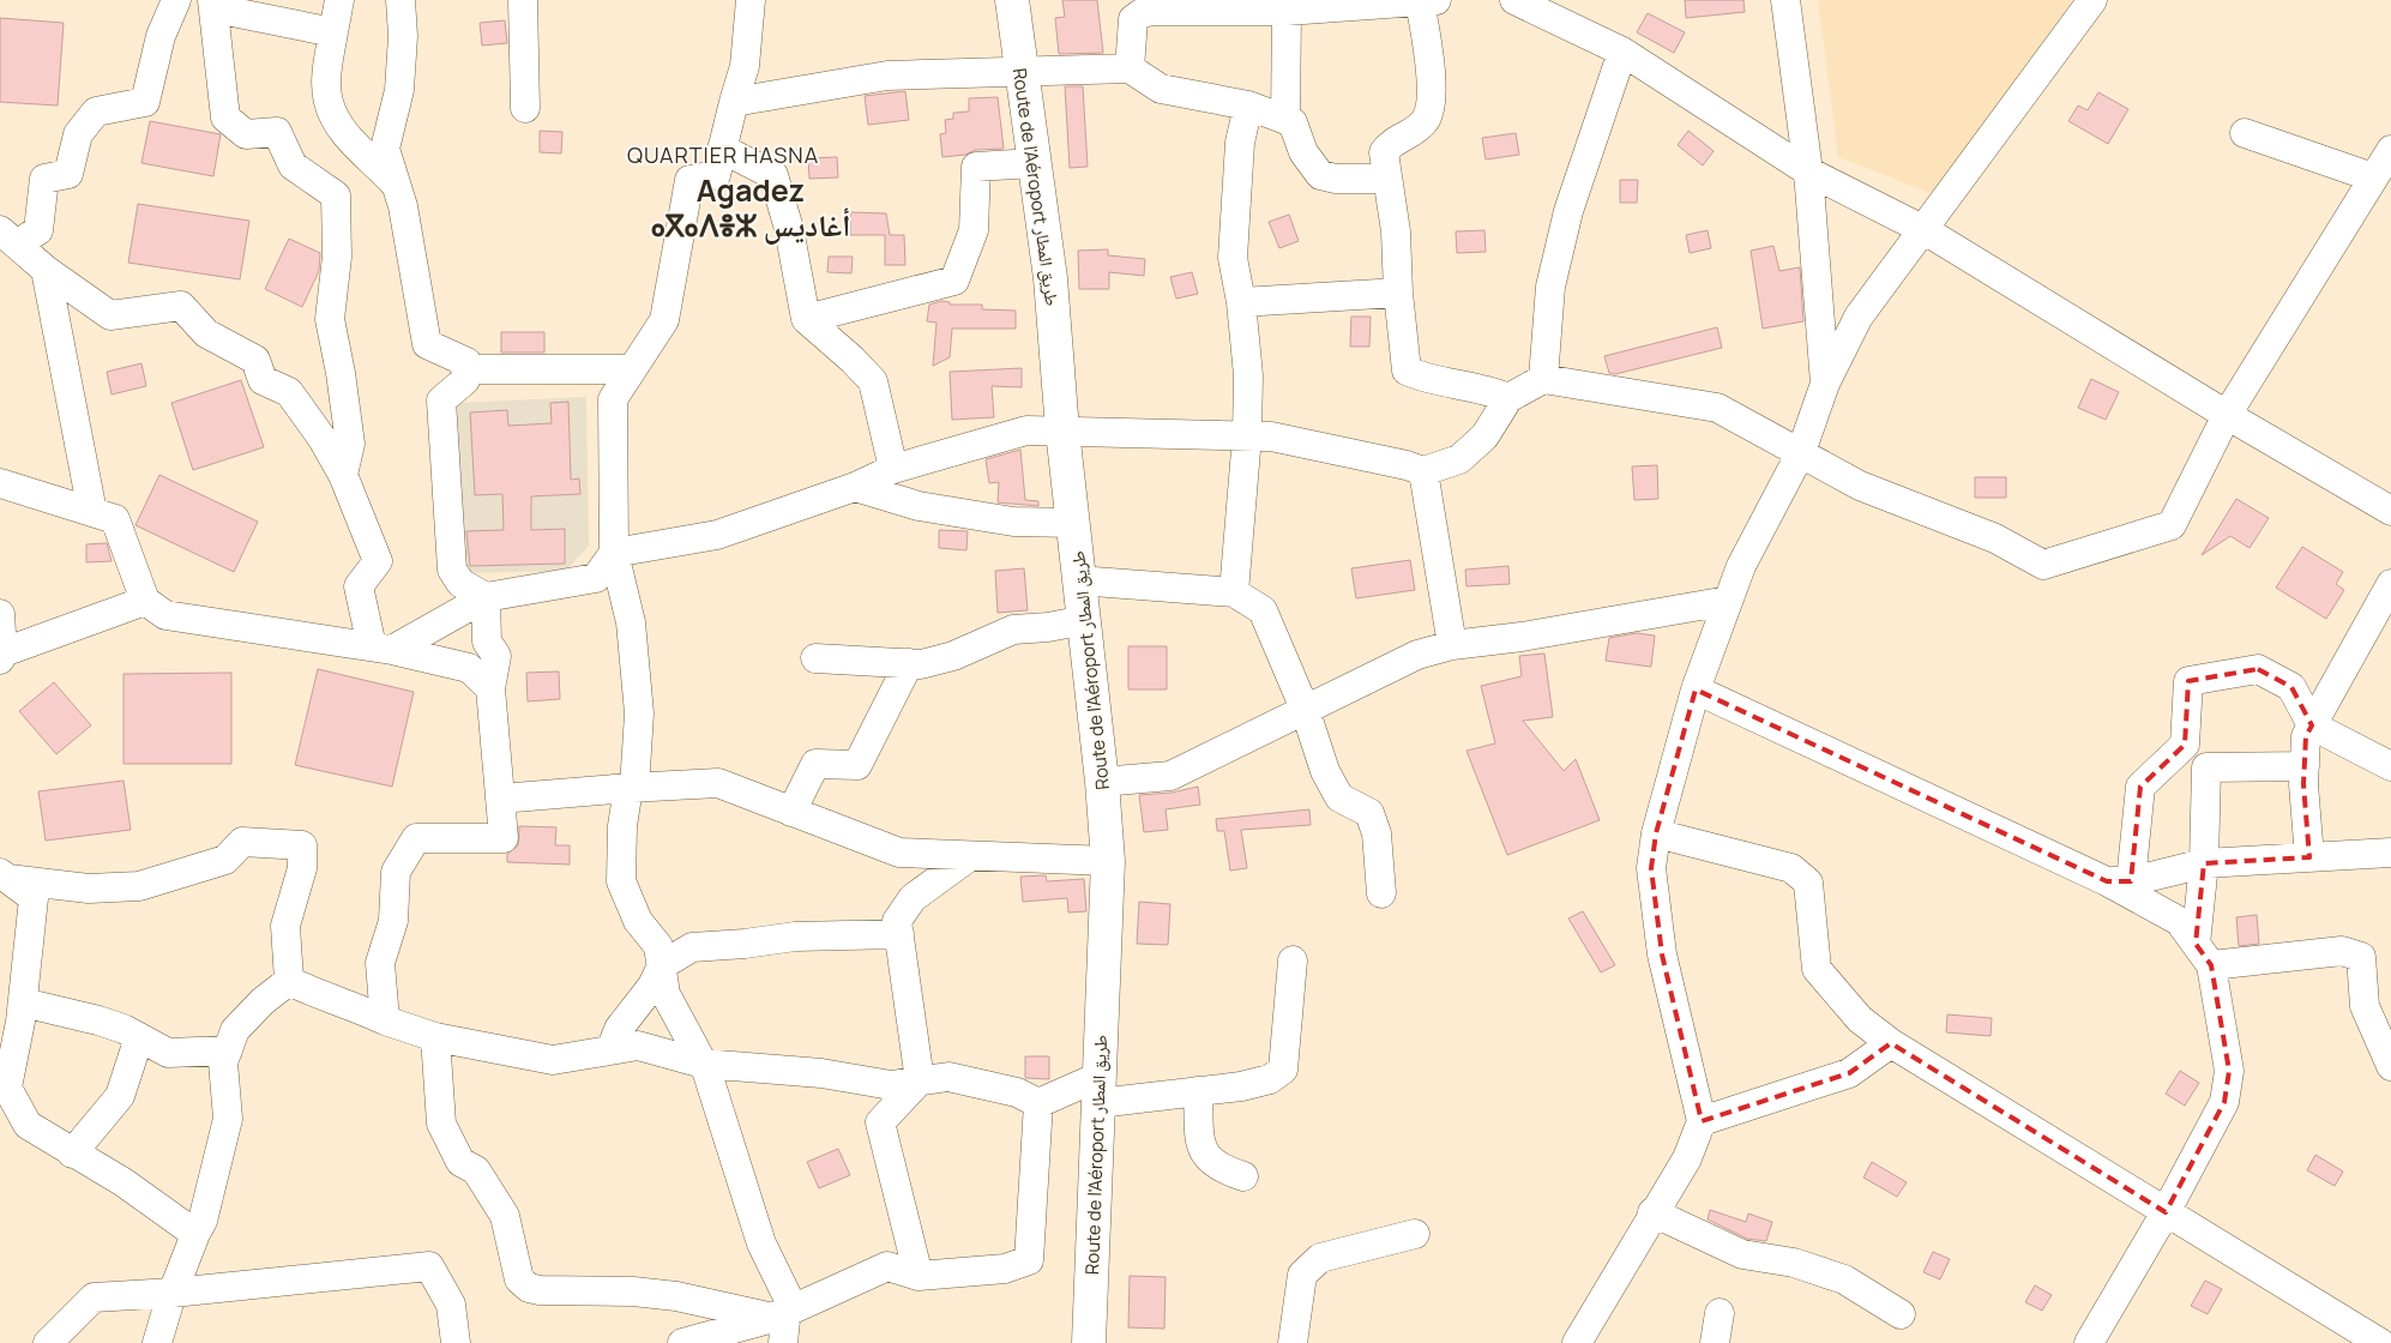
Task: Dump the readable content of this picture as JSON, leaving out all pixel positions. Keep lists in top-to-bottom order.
{
  "streets": {
    "main road": ["Route de l'Aéroport طريق المطار"]
  },
  "districts": ["QUARTIER HASNA", "Agadez ⴰⴳⴰⴷⴻⵣ أغاديس"]
}
